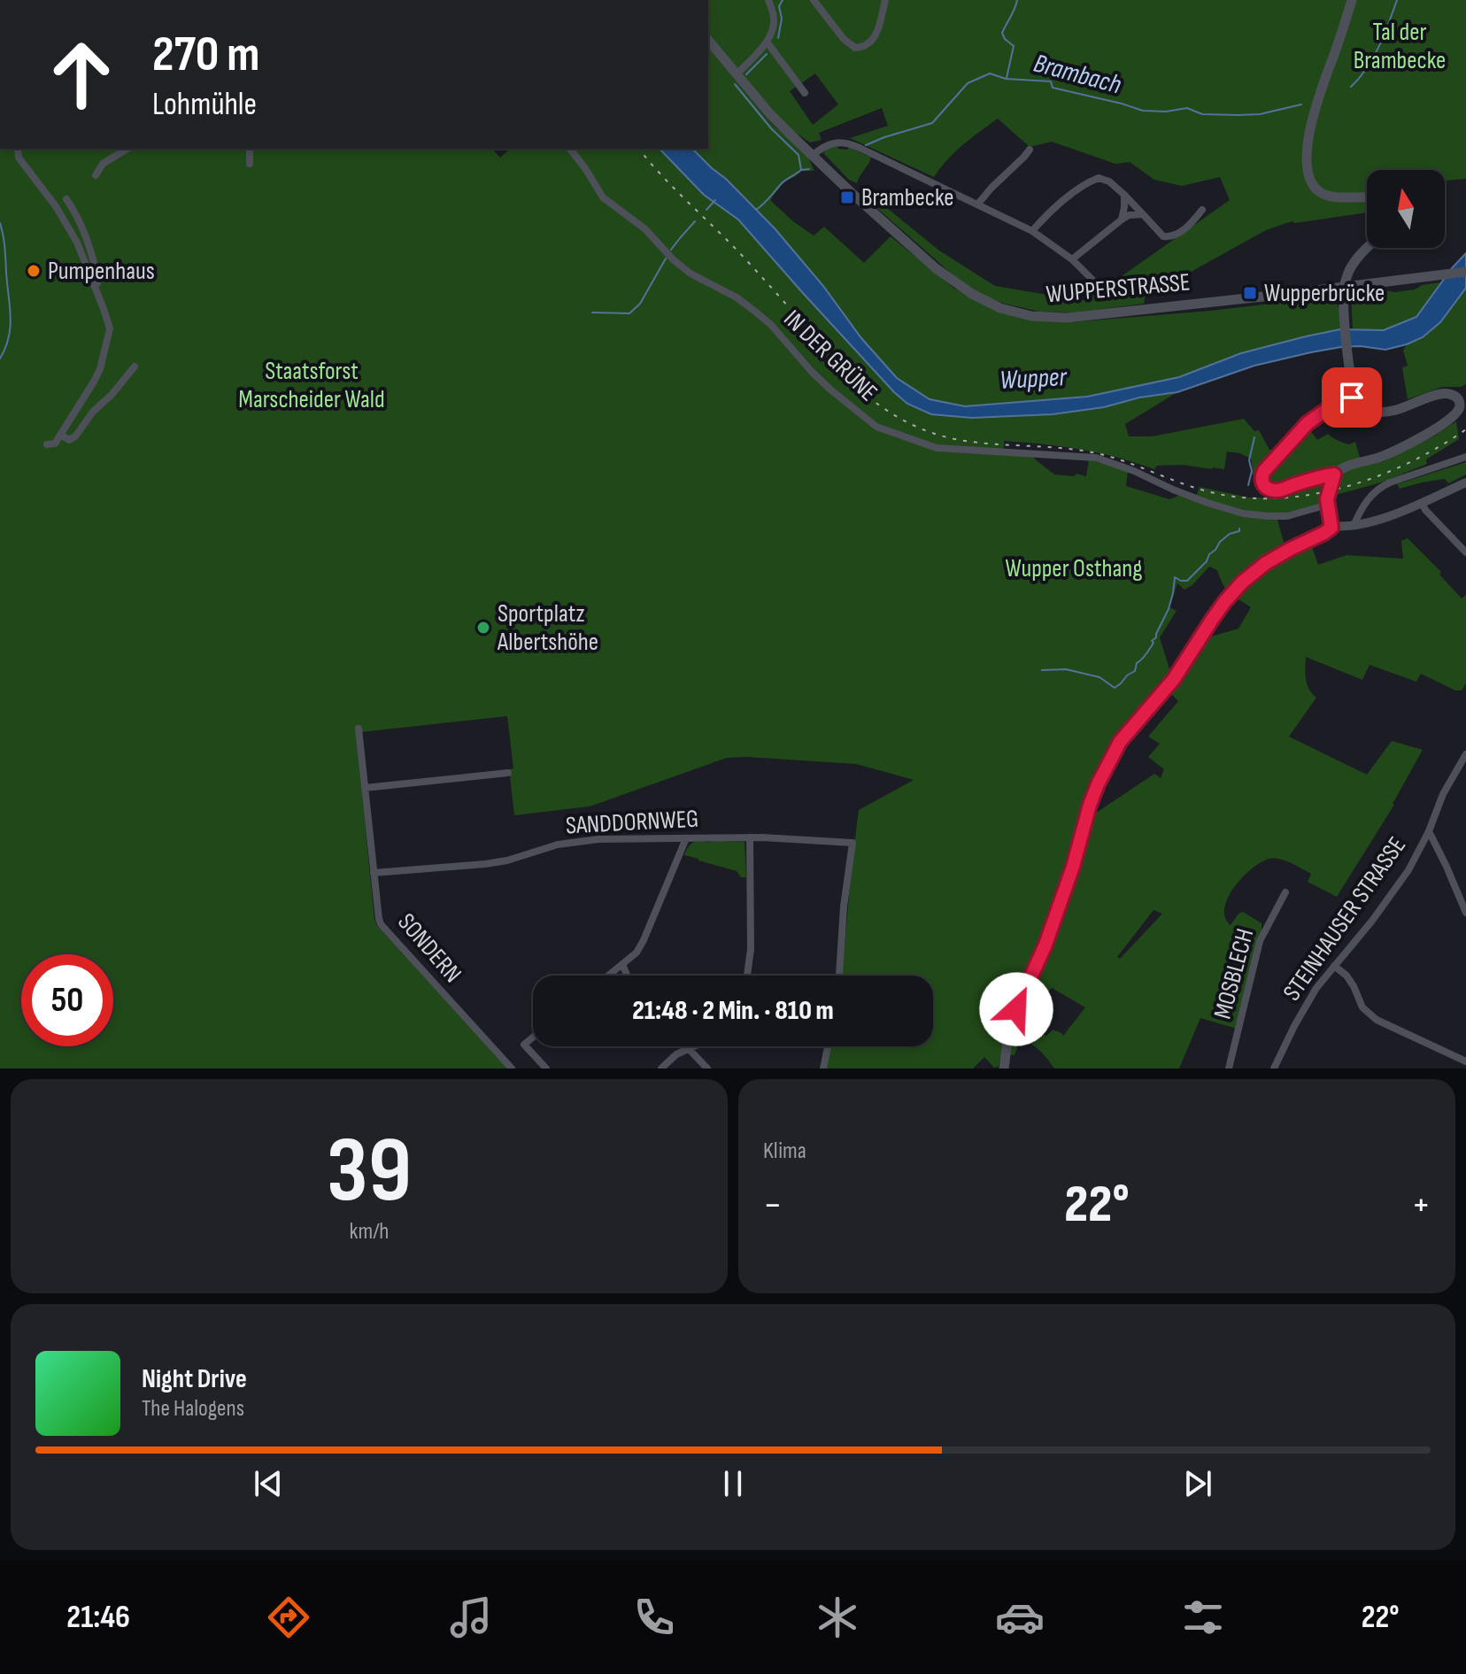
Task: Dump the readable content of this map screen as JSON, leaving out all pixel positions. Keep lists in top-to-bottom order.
{
  "streets": {
    "main road": ["WUPPERSTRASSE"],
    "street": [
      "IN DER GRÜNE",
      "SANDDORNWEG",
      "STEINHAUSER STRASSE",
      "SONDERN",
      "MOSBLECH"
    ]
  },
  "crossings": [
    ["SANDDORNWEG", "SONDERN"]
  ],
  "water": ["Brambach", "Wupper"],
  "parks": ["Tal der Brambecke", "Staatsforst Marscheider Wald", "Wupper Osthang"],
  "places": {
    "transit": ["Brambecke", "Wupperbrücke"],
    "other": ["Pumpenhaus", "Sportplatz Albertshöhe"]
  },
  "north": "top",
  "page": {
    "turn": ["270 m", "Lohmühle"],
    "limit": "50",
    "trip": "21:48 · 2 Min. · 810 m",
    "tile": [
      ["39", "km/h"],
      "Klima"
    ],
    "heat": ["−", "22°", "+"],
    "song": ["Night Drive", "The Halogens"],
    "tabs": ["21:46", "22°"]
  }
}
